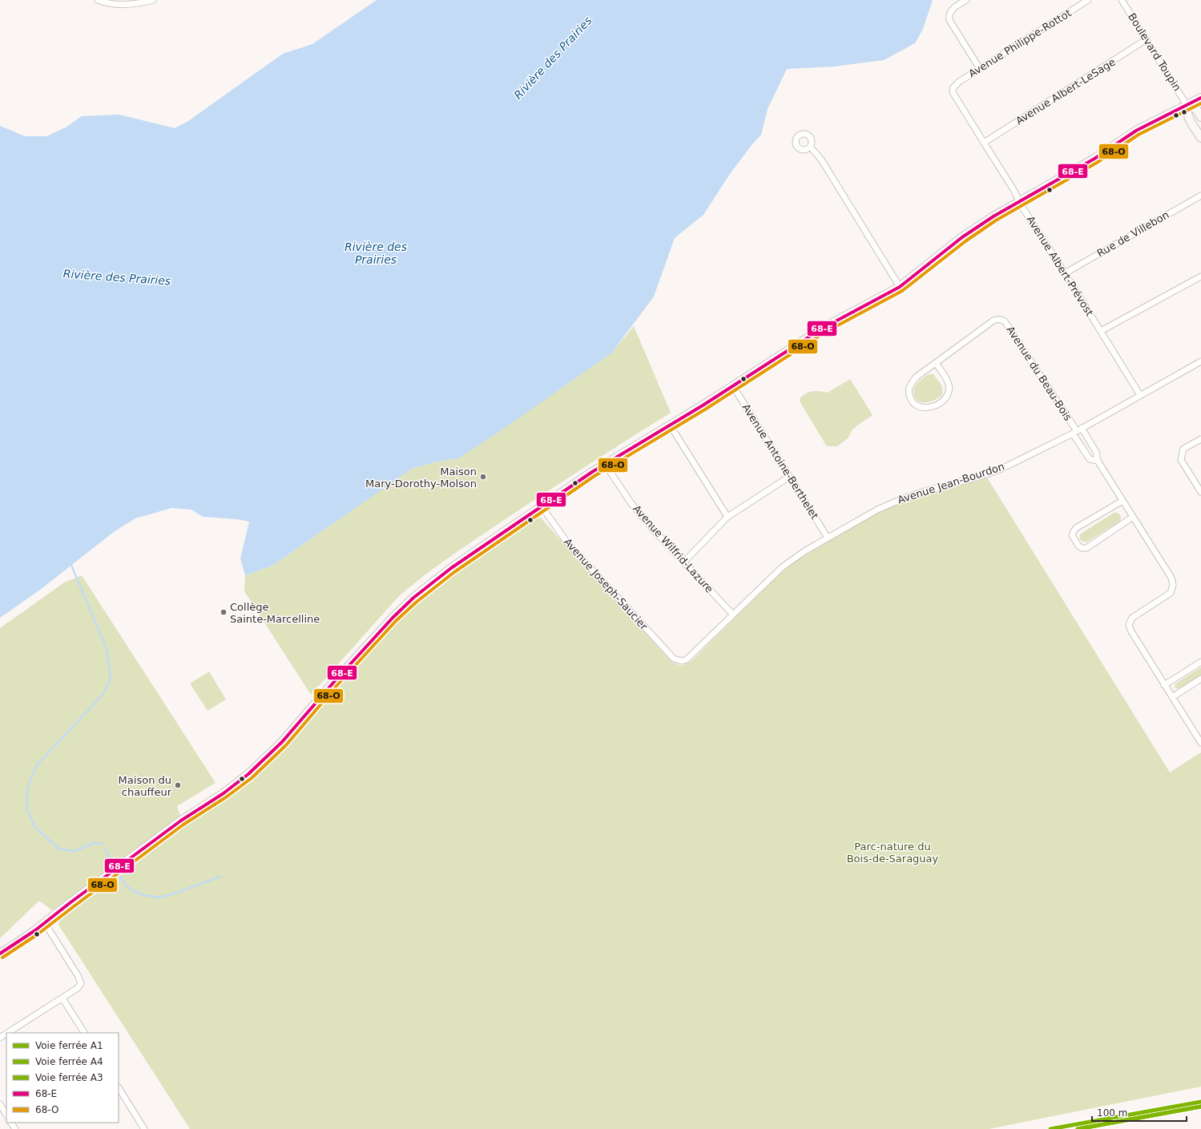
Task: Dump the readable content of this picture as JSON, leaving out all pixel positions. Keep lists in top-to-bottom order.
{
  "streets": {
    "street": [
      "Avenue Philippe-Rottot",
      "Boulevard Toupin",
      "Avenue Albert-LeSage",
      "Rue de Villebon",
      "Avenue Albert-Prévost",
      "Avenue du Beau-Bois",
      "Avenue Antoine-Berthelet",
      "Avenue Jean-Bourdon",
      "Avenue Wilfrid-Lazure",
      "Avenue Joseph-Saucier"
    ]
  },
  "crossings": [
    ["Avenue Philippe-Rottot", "Avenue Albert-Prévost"],
    ["Boulevard Toupin", "Avenue Albert-LeSage"],
    ["Avenue Albert-LeSage", "Avenue Albert-Prévost"],
    ["Rue de Villebon", "Avenue Albert-Prévost"],
    ["Avenue Albert-Prévost", "Avenue Jean-Bourdon"],
    ["Avenue du Beau-Bois", "Avenue Jean-Bourdon"],
    ["Avenue Antoine-Berthelet", "Avenue Jean-Bourdon"],
    ["Avenue Jean-Bourdon", "Avenue Wilfrid-Lazure"],
    ["Avenue Jean-Bourdon", "Avenue Joseph-Saucier"]
  ],
  "water": ["Rivière des Prairies"],
  "parks": ["Parc-nature du Bois-de-Saraguay"],
  "places": ["Maison Mary-Dorothy-Molson", "Collège Sainte-Marcelline", "Maison du chauffeur"],
  "lines": [
    "transit line 68-E",
    "transit line 68-O",
    "rail line A4",
    "rail line A1",
    "rail line A3"
  ],
  "legend": [
    "Voie ferrée A1",
    "Voie ferrée A4",
    "Voie ferrée A3",
    "68-E",
    "68-O"
  ],
  "scale_bar": "100 m"
}
